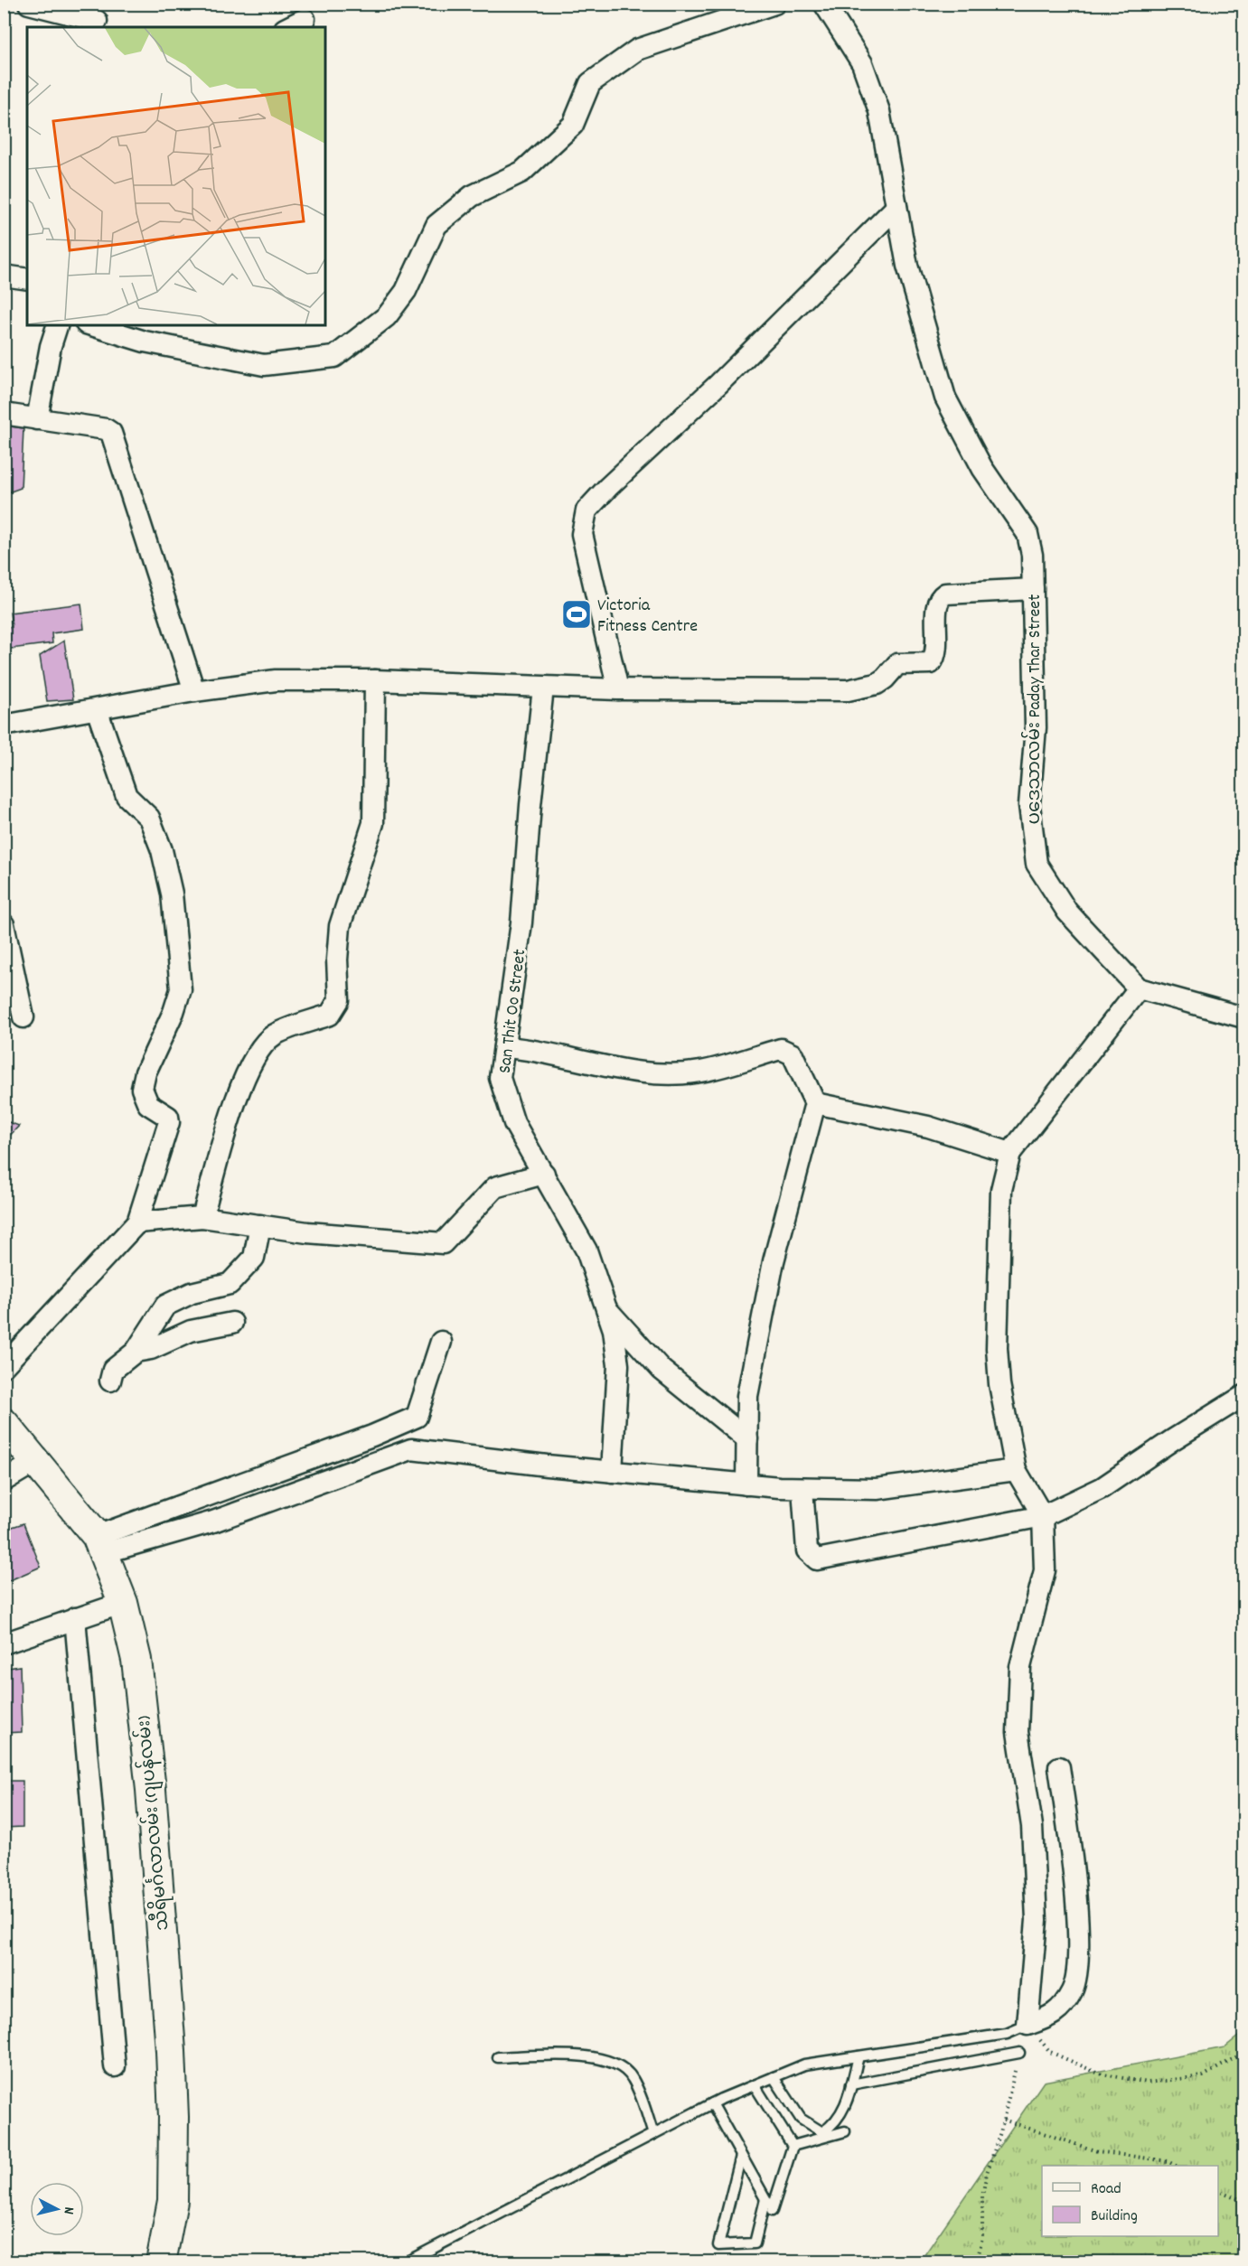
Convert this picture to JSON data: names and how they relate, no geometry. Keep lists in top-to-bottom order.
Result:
{
  "streets": {
    "street": ["ပဒေသာလမ်း Paday Thar Street", "San Thit Oo Street", "သီရိမင်္ဂလာလမ်း (ဂျပန်လမ်း)"]
  },
  "places": {
    "sports": ["Victoria Fitness Centre"]
  },
  "legend": ["Road", "Building"],
  "north": "right"
}
